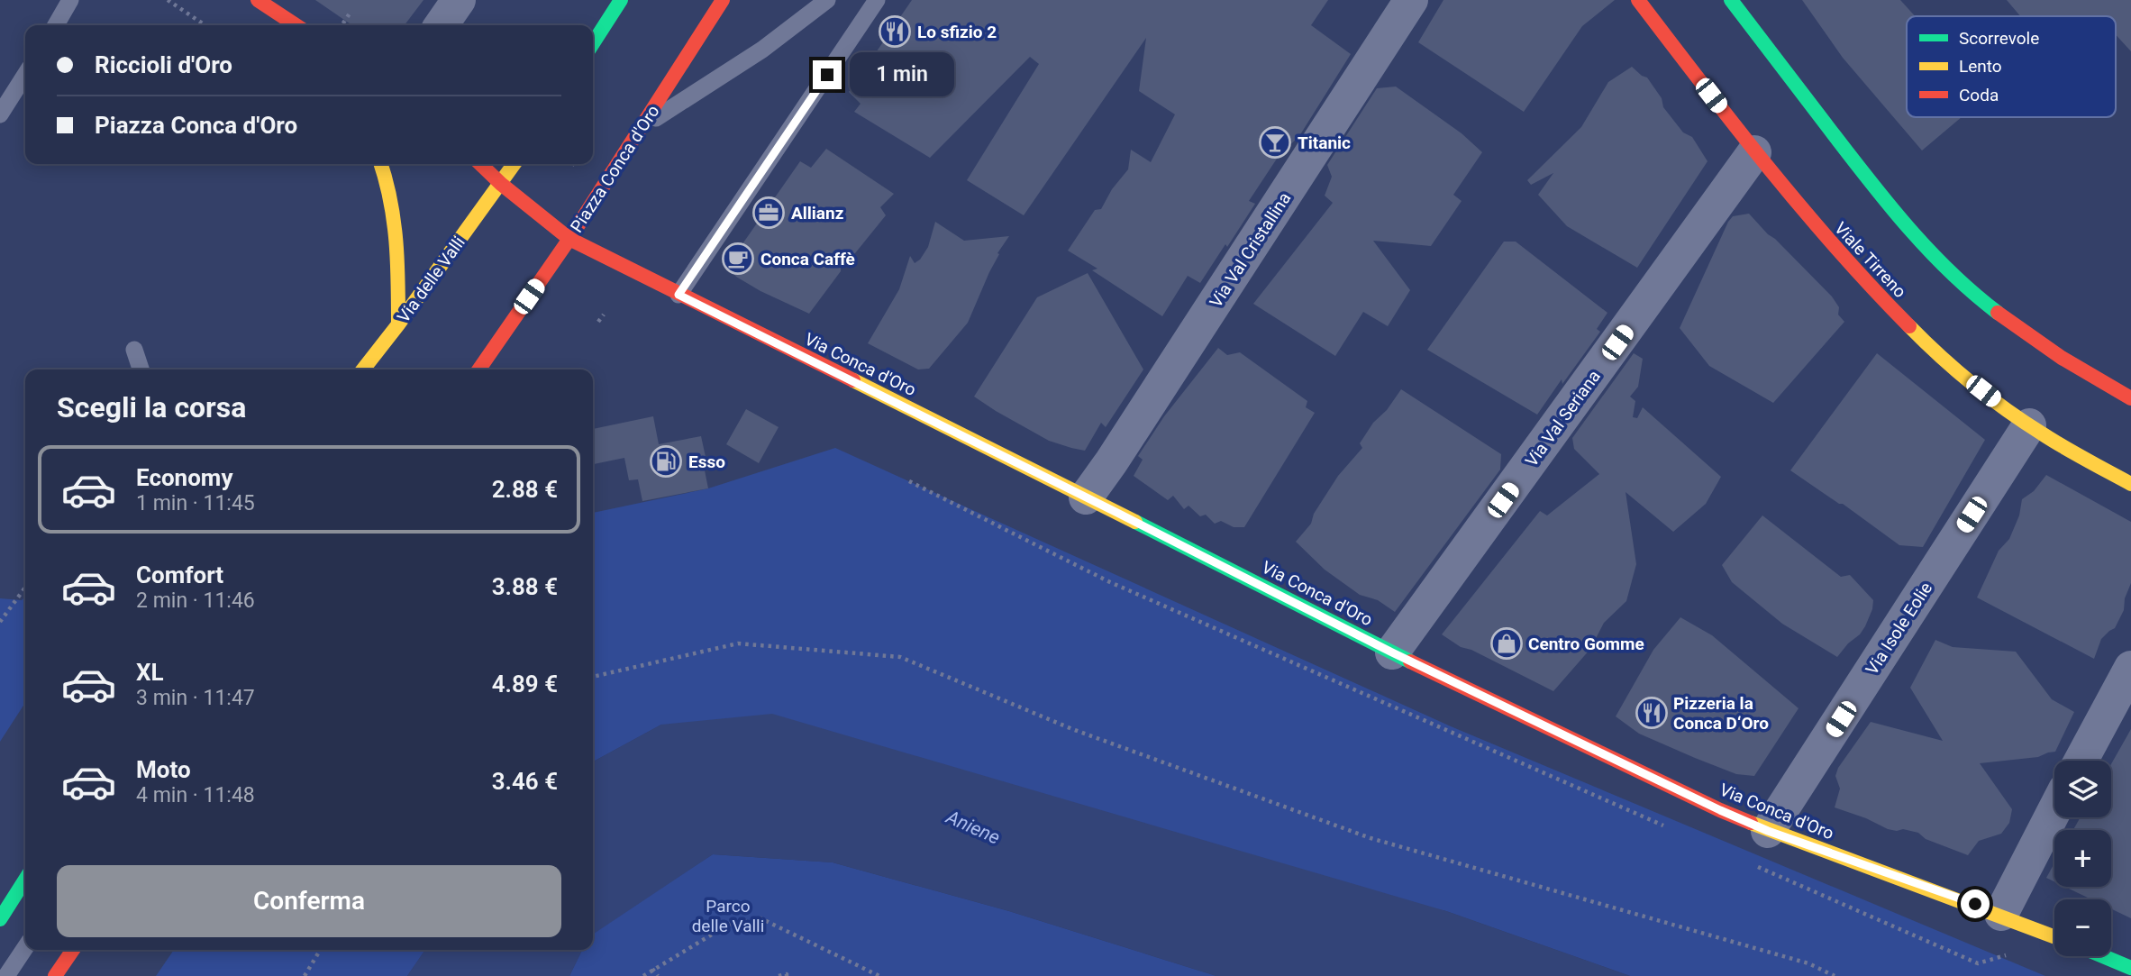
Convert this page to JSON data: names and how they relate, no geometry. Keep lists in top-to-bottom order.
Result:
{
  "streets": {
    "street": [
      "Piazza Conca d'Oro",
      "Via Val Cristallina",
      "Viale Tirreno",
      "Via delle Valli",
      "Via Conca d'Oro",
      "Via Val Seriana",
      "Via Isole Eolie"
    ]
  },
  "crossings": [
    ["Piazza Conca d'Oro", "Via delle Valli"],
    ["Piazza Conca d'Oro", "Via Conca d'Oro"],
    ["Via Val Cristallina", "Via Conca d'Oro"],
    ["Viale Tirreno", "Via Val Seriana"],
    ["Viale Tirreno", "Via Isole Eolie"],
    ["Via Conca d'Oro", "Via Val Seriana"],
    ["Via Conca d'Oro", "Via Isole Eolie"]
  ],
  "water": ["Aniene"],
  "parks": ["Parco delle Valli"],
  "places": {
    "restaurant": ["Lo sfizio 2", "Pizzeria la Conca D‘Oro"],
    "bar": ["Titanic"],
    "office": ["Allianz"],
    "cafe": ["Conca Caffè"],
    "fuel station": ["Esso"],
    "shop": ["Centro Gomme"]
  },
  "legend": ["Scorrevole", "Lento", "Coda"],
  "page": {
    "banner": ["Riccioli d'Oro", "Piazza Conca d'Oro"],
    "bubble": "1 min",
    "heading": "Scegli la corsa",
    "list": [
      {
        "name": "Economy",
        "note": "1 min · 11:45",
        "value": "2.88 €"
      },
      {
        "name": "Comfort",
        "note": "2 min · 11:46",
        "value": "3.88 €"
      },
      {
        "name": "XL",
        "note": "3 min · 11:47",
        "value": "4.89 €"
      },
      {
        "name": "Moto",
        "note": "4 min · 11:48",
        "value": "3.46 €"
      }
    ],
    "map_buttons": ["+", "−"],
    "buttons": "Conferma"
  }
}
